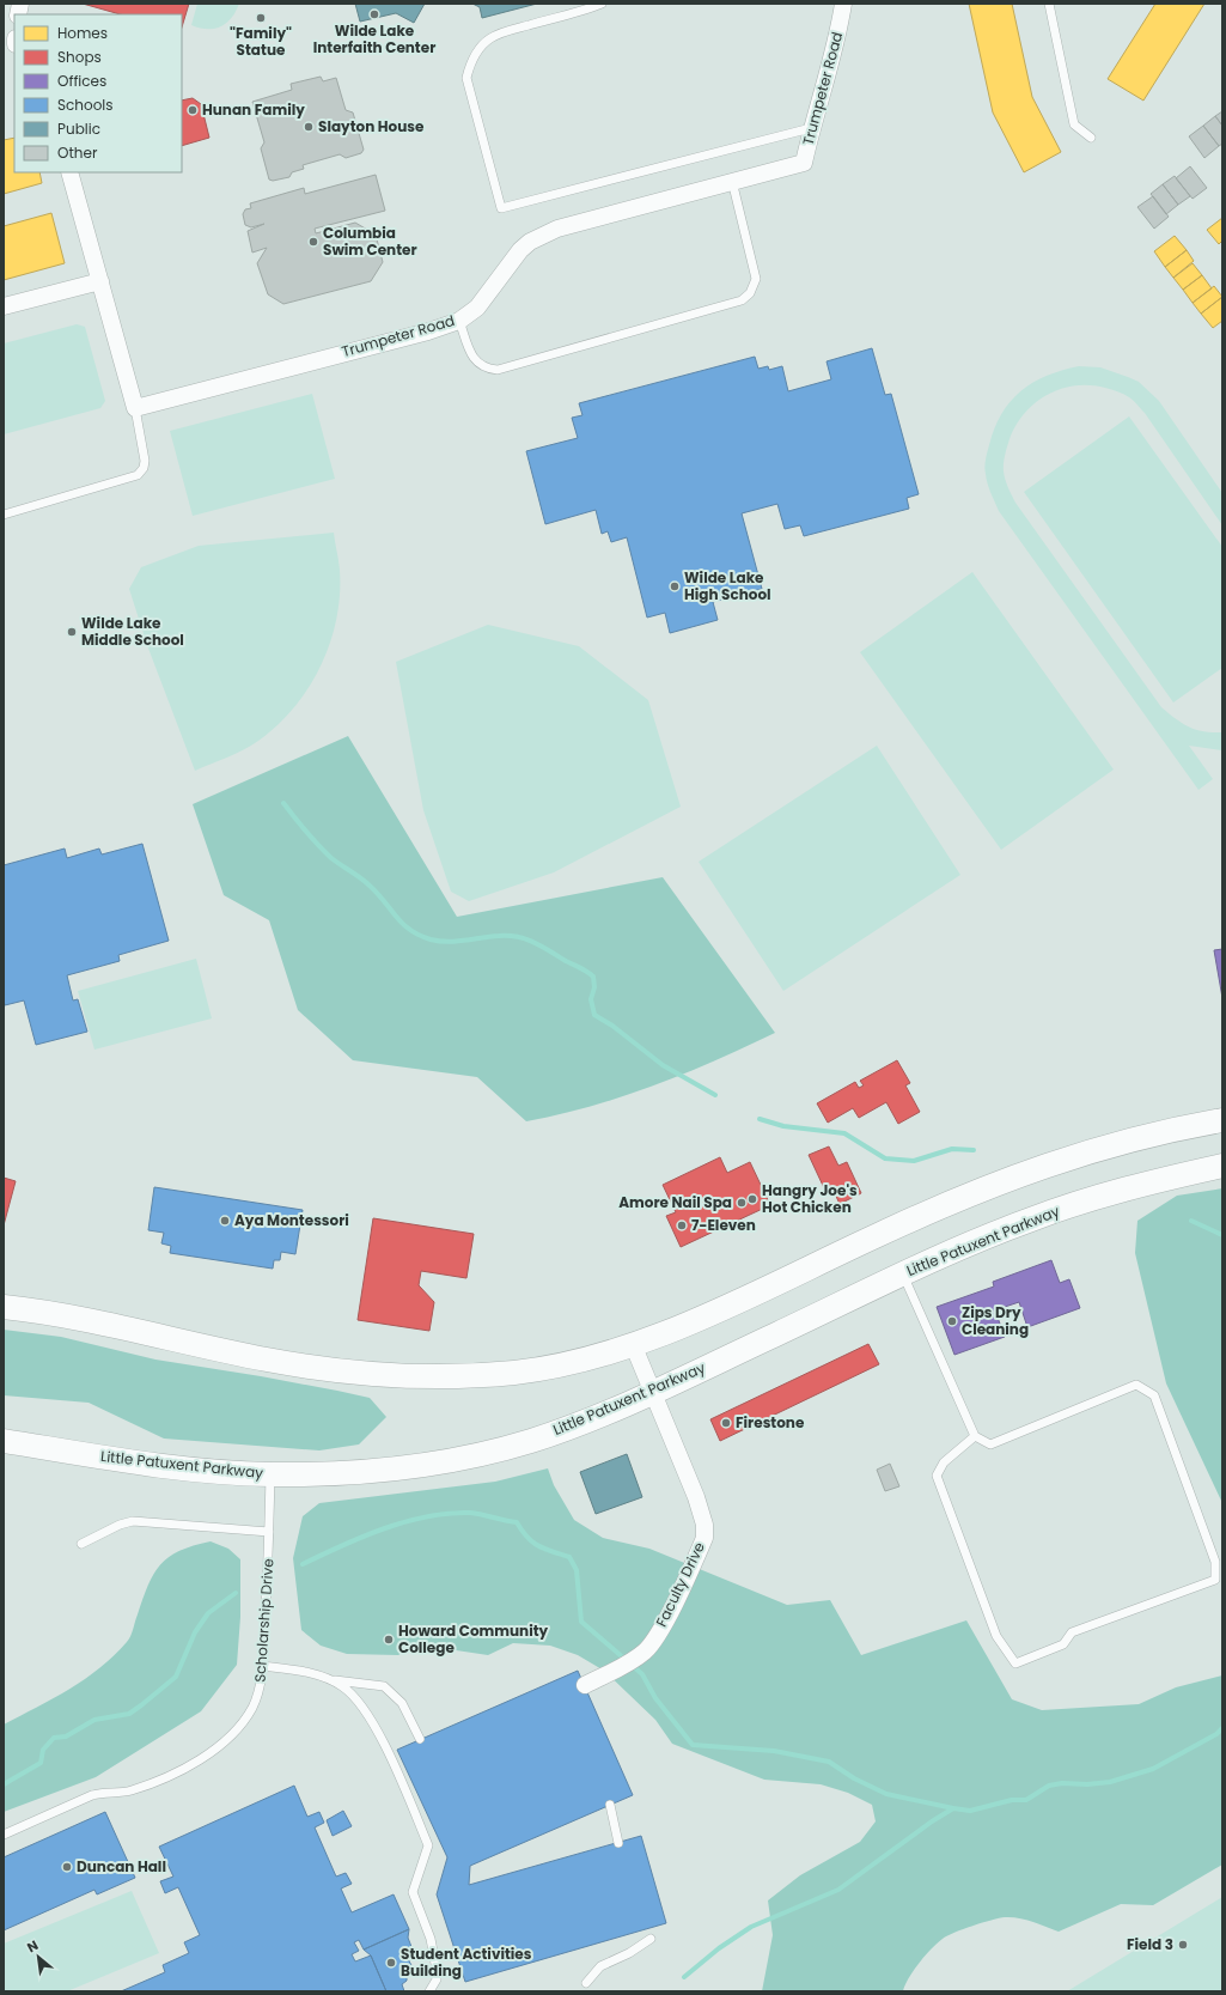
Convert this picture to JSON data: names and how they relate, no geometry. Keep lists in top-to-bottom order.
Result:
{
  "streets": {
    "main road": ["Little Patuxent Parkway"],
    "street": ["Trumpeter Road", "Faculty Drive"],
    "lane": ["Scholarship Drive"]
  },
  "crossings": [
    ["Little Patuxent Parkway", "Faculty Drive"],
    ["Little Patuxent Parkway", "Scholarship Drive"]
  ],
  "places": [
    "Wilde Lake Interfaith Center",
    "\"Family\" Statue",
    "Hunan Family",
    "Slayton House",
    "Columbia Swim Center",
    "Wilde Lake High School",
    "Wilde Lake Middle School",
    "Hangry Joe's Hot Chicken",
    "Amore Nail Spa",
    "Aya Montessori",
    "7-Eleven",
    "Zips Dry Cleaning",
    "Firestone",
    "Howard Community College",
    "Duncan Hall",
    "Field 3",
    "Student Activities Building"
  ],
  "legend": [
    "Homes",
    "Shops",
    "Offices",
    "Schools",
    "Public",
    "Other"
  ],
  "north": "top left"
}
